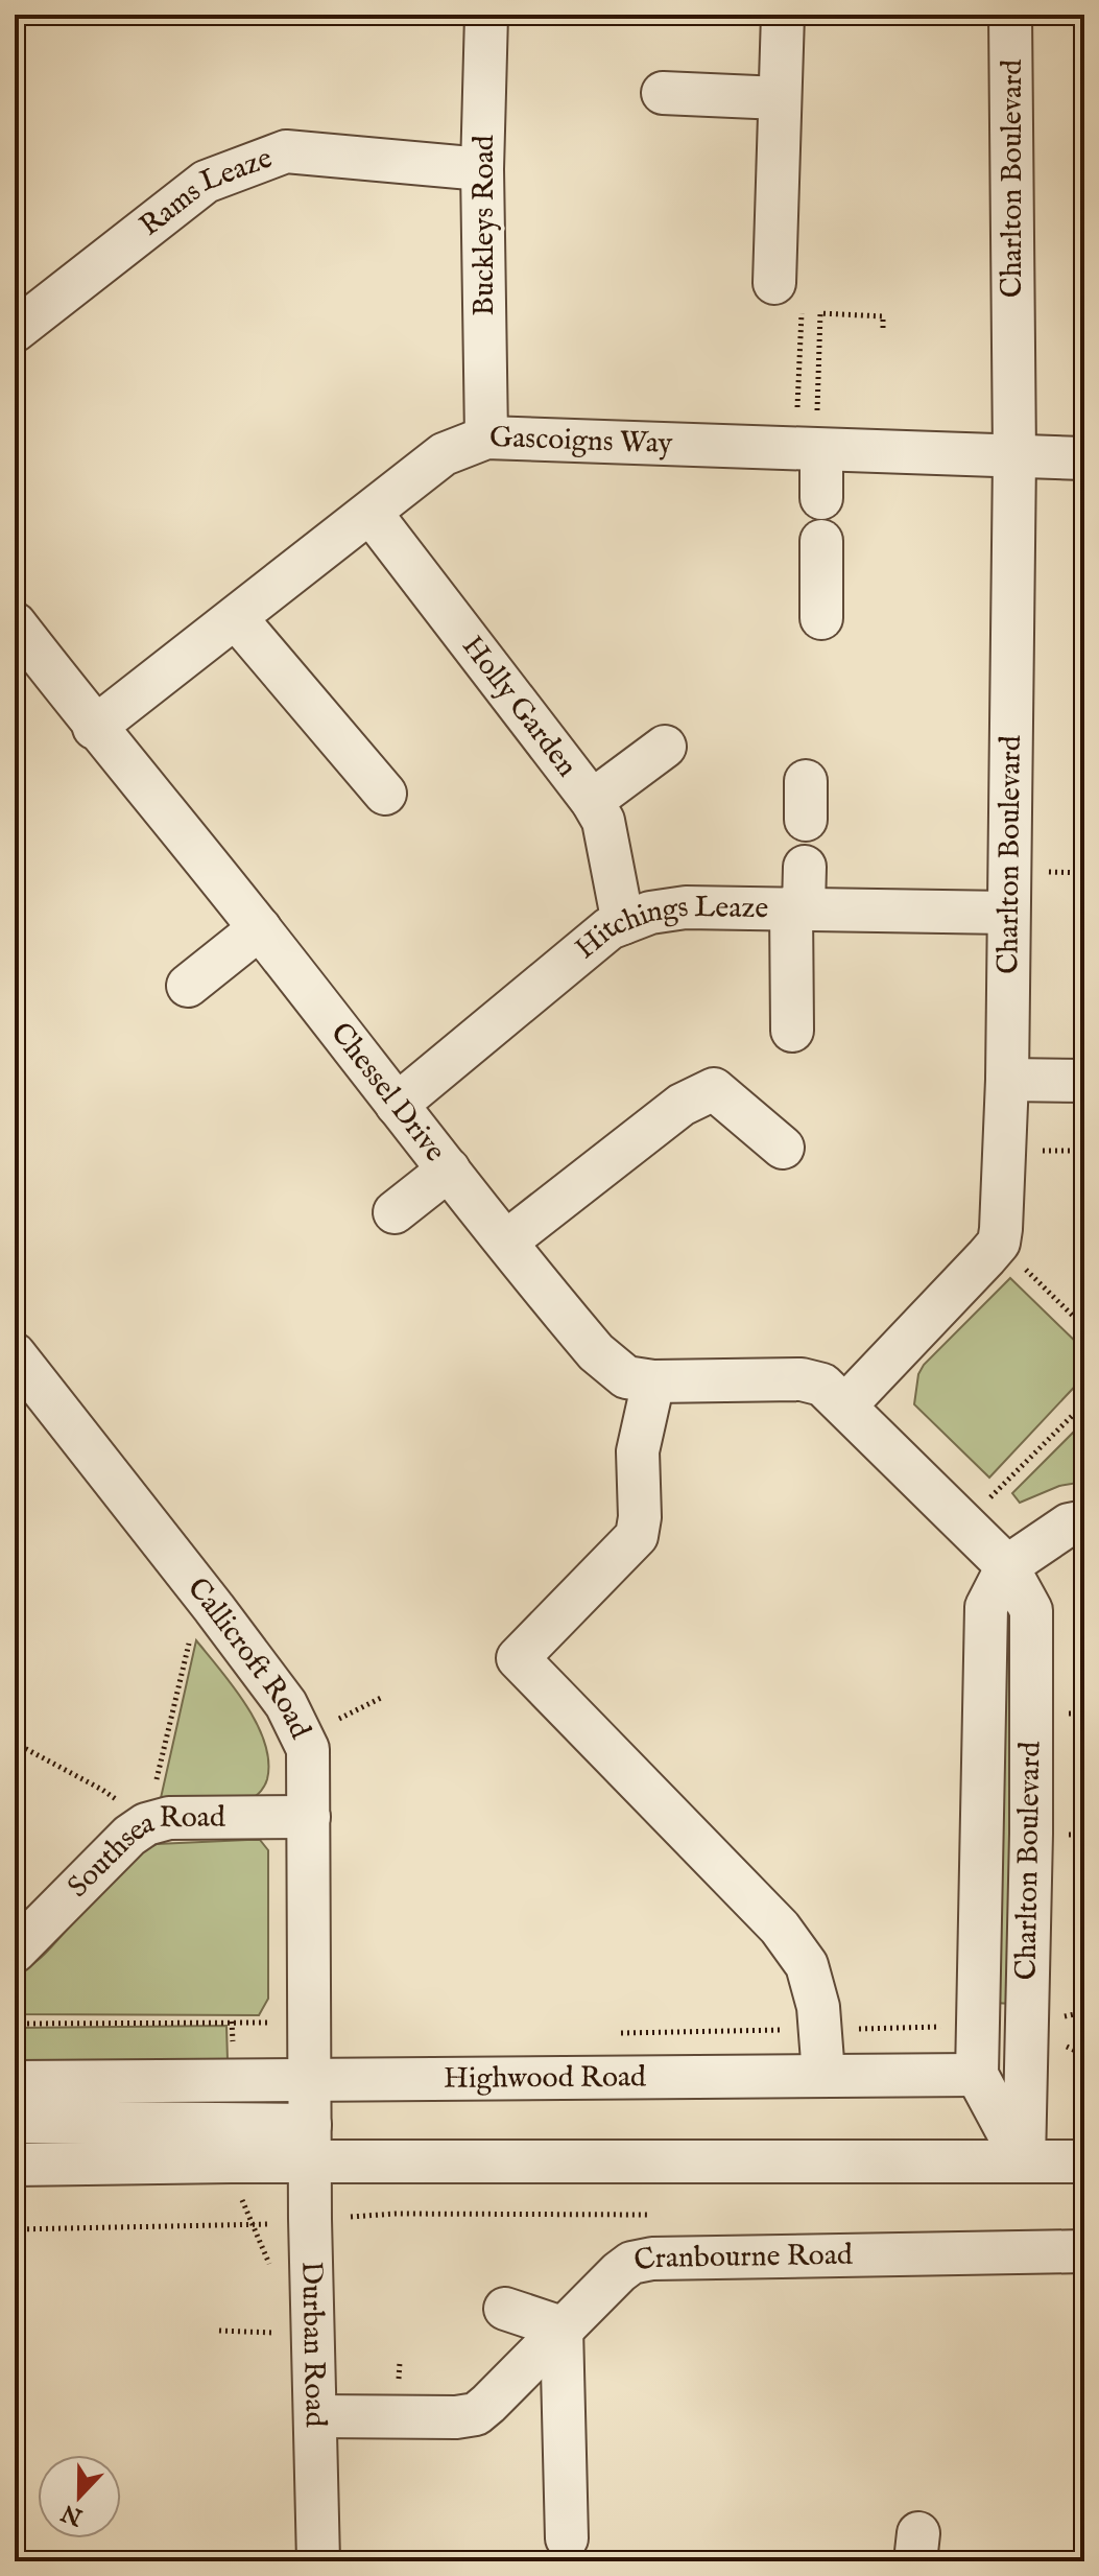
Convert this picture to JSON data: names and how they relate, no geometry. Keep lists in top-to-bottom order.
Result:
{
  "streets": {
    "street": [
      "Charlton Boulevard",
      "Rams Leaze",
      "Buckleys Road",
      "Gascoigns Way",
      "Holly Garden",
      "Hitchings Leaze",
      "Chessel Drive",
      "Callicroft Road",
      "Southsea Road",
      "Highwood Road",
      "Cranbourne Road",
      "Durban Road"
    ]
  },
  "crossings": [
    ["Charlton Boulevard", "Gascoigns Way"],
    ["Charlton Boulevard", "Hitchings Leaze"],
    ["Charlton Boulevard", "Chessel Drive"],
    ["Charlton Boulevard", "Highwood Road"],
    ["Rams Leaze", "Buckleys Road"],
    ["Buckleys Road", "Gascoigns Way"],
    ["Gascoigns Way", "Holly Garden"],
    ["Gascoigns Way", "Chessel Drive"],
    ["Holly Garden", "Hitchings Leaze"],
    ["Hitchings Leaze", "Chessel Drive"],
    ["Callicroft Road", "Southsea Road"],
    ["Callicroft Road", "Highwood Road"],
    ["Callicroft Road", "Durban Road"],
    ["Cranbourne Road", "Durban Road"]
  ],
  "north": "bottom"
}
